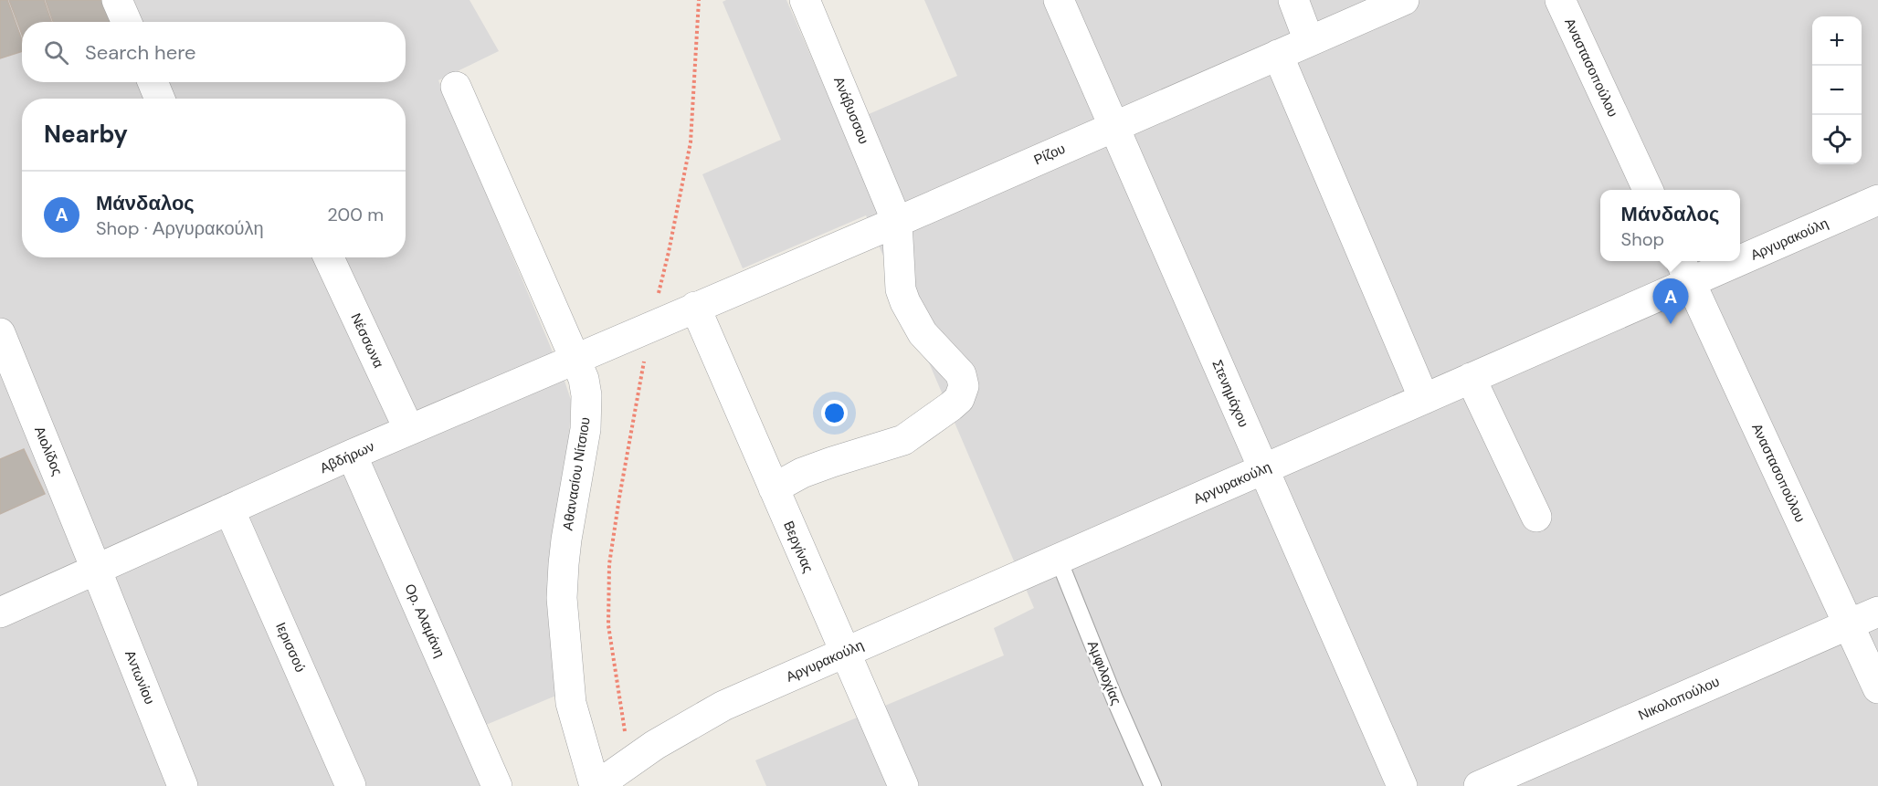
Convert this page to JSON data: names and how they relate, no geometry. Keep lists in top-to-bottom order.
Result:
{
  "streets": {
    "street": [
      "Αναστασοπούλου",
      "Ανάβυσσου",
      "Ρίζου",
      "Αργυρακούλη",
      "Νέσσωνα",
      "Στενημάχου",
      "Αιολίδος",
      "Αβδήρων",
      "Αθανασίου Νίτσιου",
      "Βεργίνας",
      "Ορ. Αλαμάνη",
      "Ιερισσού",
      "Αντωνίου",
      "Νικολοπούλου"
    ],
    "lane": ["Αμφιλοχίας"]
  },
  "crossings": [
    ["Αναστασοπούλου", "Αργυρακούλη"],
    ["Αναστασοπούλου", "Νικολοπούλου"],
    ["Ανάβυσσου", "Ρίζου"],
    ["Ανάβυσσου", "Βεργίνας"],
    ["Ρίζου", "Στενημάχου"],
    ["Ρίζου", "Αβδήρων"],
    ["Ρίζου", "Βεργίνας"],
    ["Αργυρακούλη", "Στενημάχου"],
    ["Αργυρακούλη", "Αθανασίου Νίτσιου"],
    ["Αργυρακούλη", "Βεργίνας"],
    ["Αργυρακούλη", "Αμφιλοχίας"],
    ["Νέσσωνα", "Αβδήρων"],
    ["Αιολίδος", "Αβδήρων"],
    ["Αιολίδος", "Αντωνίου"],
    ["Αβδήρων", "Αθανασίου Νίτσιου"],
    ["Αβδήρων", "Βεργίνας"],
    ["Αβδήρων", "Ορ. Αλαμάνη"],
    ["Αβδήρων", "Ιερισσού"],
    ["Αβδήρων", "Αντωνίου"]
  ],
  "page": {
    "map_buttons": ["+", "−"],
    "search": "Search here",
    "heading": "Nearby",
    "list": [
      {
        "mark": "A",
        "name": "Μάνδαλος",
        "note": "Shop · Αργυρακούλη",
        "value": "200 m"
      }
    ],
    "popup": ["Μάνδαλος", "Shop"],
    "pins": "A"
  }
}
